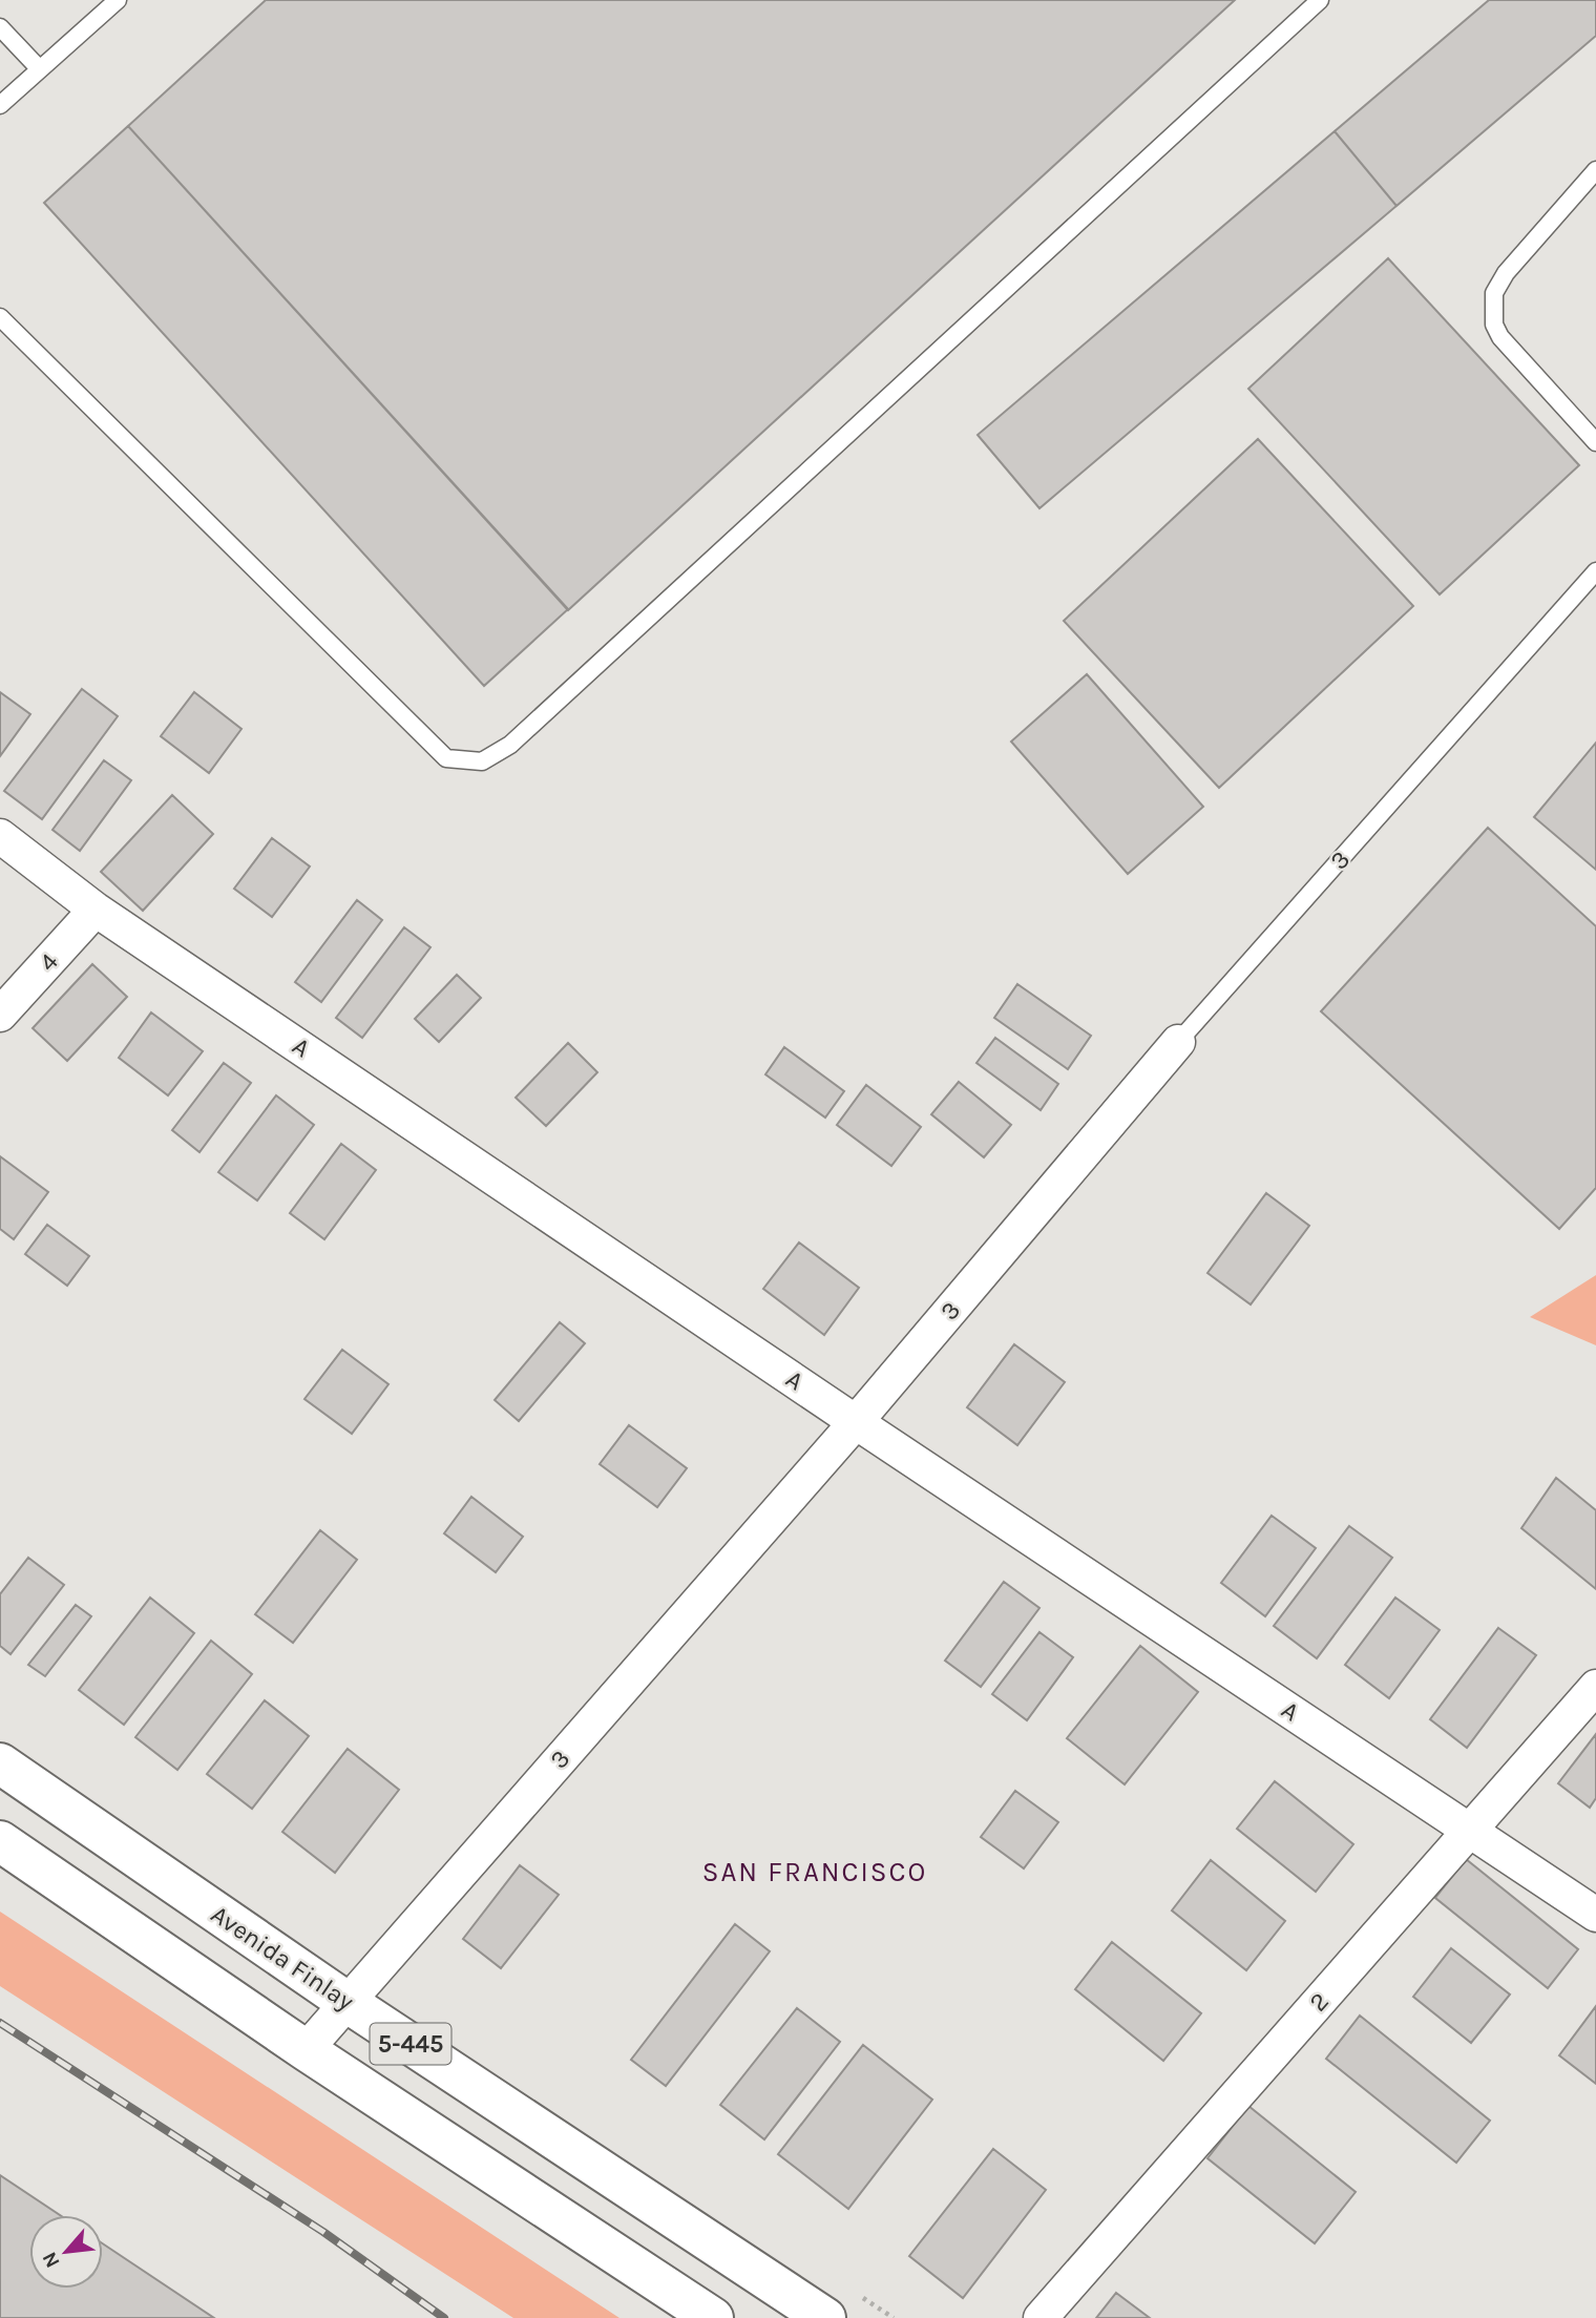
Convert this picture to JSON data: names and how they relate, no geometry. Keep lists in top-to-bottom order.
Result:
{
  "streets": {
    "highway": ["Avenida Finlay", "5-445"],
    "street": [
      "3",
      "4",
      "A",
      "2"
    ]
  },
  "crossings": [
    ["3", "A"],
    ["3", "Avenida Finlay"],
    ["3", "5-445"],
    ["4", "A"],
    ["A", "2"]
  ],
  "districts": ["SAN FRANCISCO"],
  "north": "bottom left"
}
